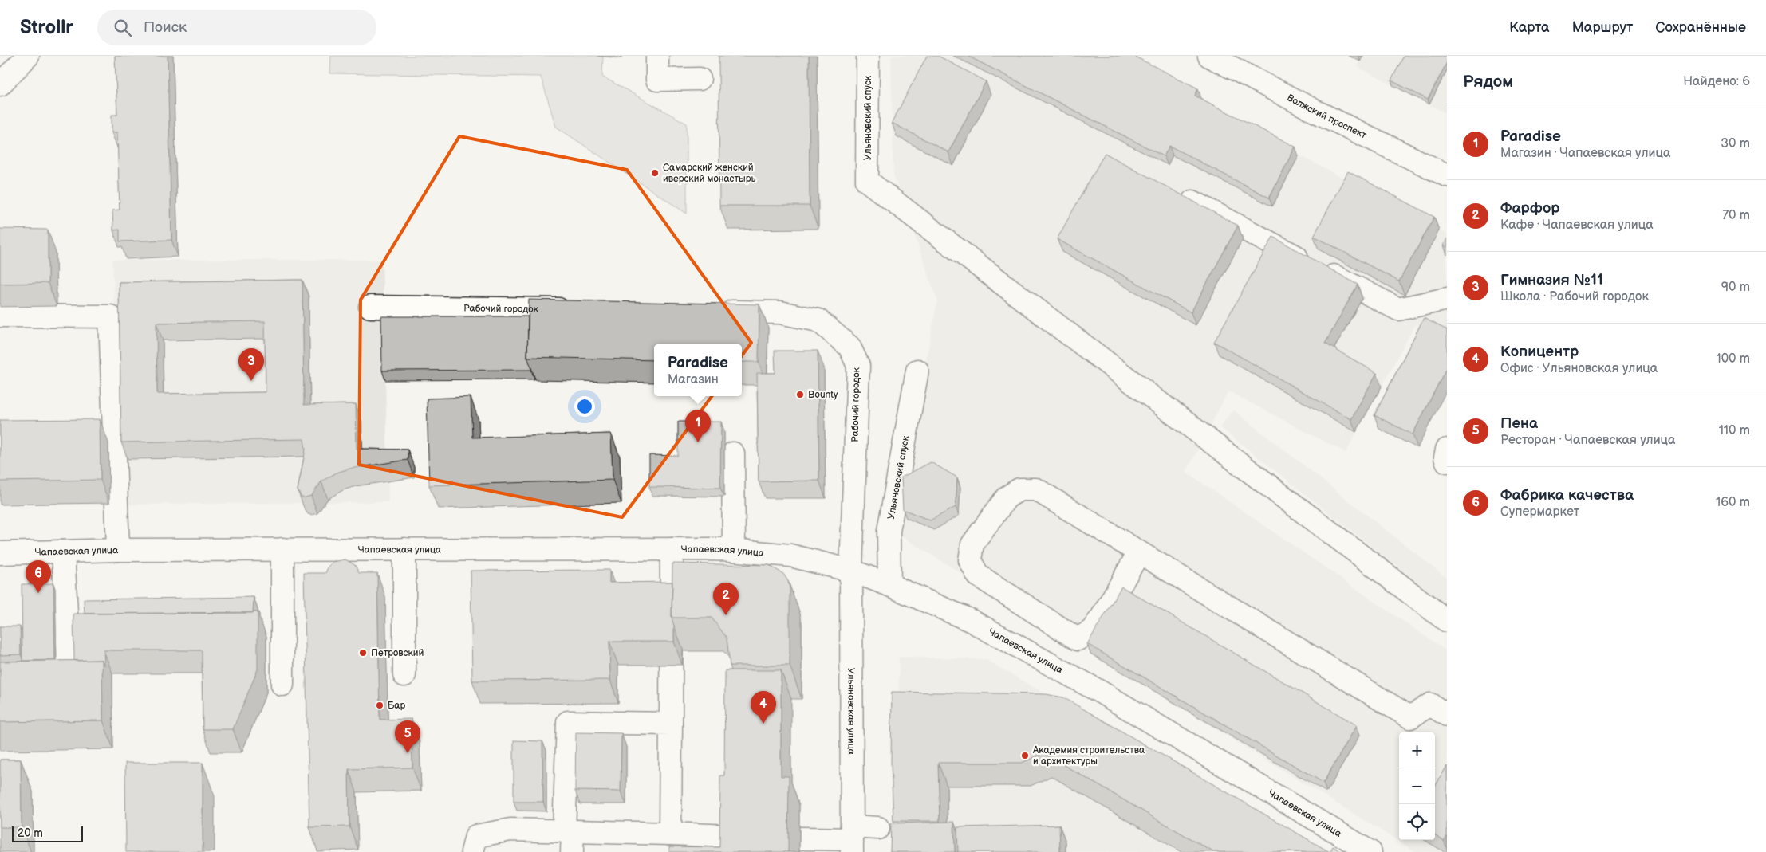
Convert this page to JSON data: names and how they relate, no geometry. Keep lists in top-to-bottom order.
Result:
{
  "streets": {
    "street": [
      "Волжский проспект",
      "Ульяновский спуск",
      "Рабочий городок",
      "Чапаевская улица",
      "Ульяновская улица"
    ]
  },
  "crossings": [
    ["Ульяновский спуск", "Чапаевская улица"],
    ["Рабочий городок", "Чапаевская улица"],
    ["Рабочий городок", "Ульяновская улица"],
    ["Чапаевская улица", "Ульяновская улица"]
  ],
  "places": [
    "Самарский женский иверский монастырь",
    "Bounty",
    "Петровский",
    "Бар",
    "Академия строительства и архитектуры"
  ],
  "scale_bar": "20 m",
  "page": {
    "header": "Strollr",
    "search": "Поиск",
    "nav": ["Карта", "Маршрут", "Сохранённые"],
    "heading": ["Рядом", "Найдено: 6"],
    "list": [
      {
        "mark": "1",
        "name": "Paradise",
        "note": "Магазин · Чапаевская улица",
        "value": "30 m"
      },
      {
        "mark": "2",
        "name": "Фарфор",
        "note": "Кафе · Чапаевская улица",
        "value": "70 m"
      },
      {
        "mark": "3",
        "name": "Гимназия №11",
        "note": "Школа · Рабочий городок",
        "value": "90 m"
      },
      {
        "mark": "4",
        "name": "Копицентр",
        "note": "Офис · Ульяновская улица",
        "value": "100 m"
      },
      {
        "mark": "5",
        "name": "Пена",
        "note": "Ресторан · Чапаевская улица",
        "value": "110 m"
      },
      {
        "mark": "6",
        "name": "Фабрика качества",
        "note": "Супермаркет",
        "value": "160 m"
      }
    ],
    "popup": ["Paradise", "Магазин"],
    "pins": [
      "3",
      "1",
      "6",
      "2",
      "4",
      "5"
    ],
    "map_buttons": ["+", "−"],
    "scale": "20 m"
  }
}
